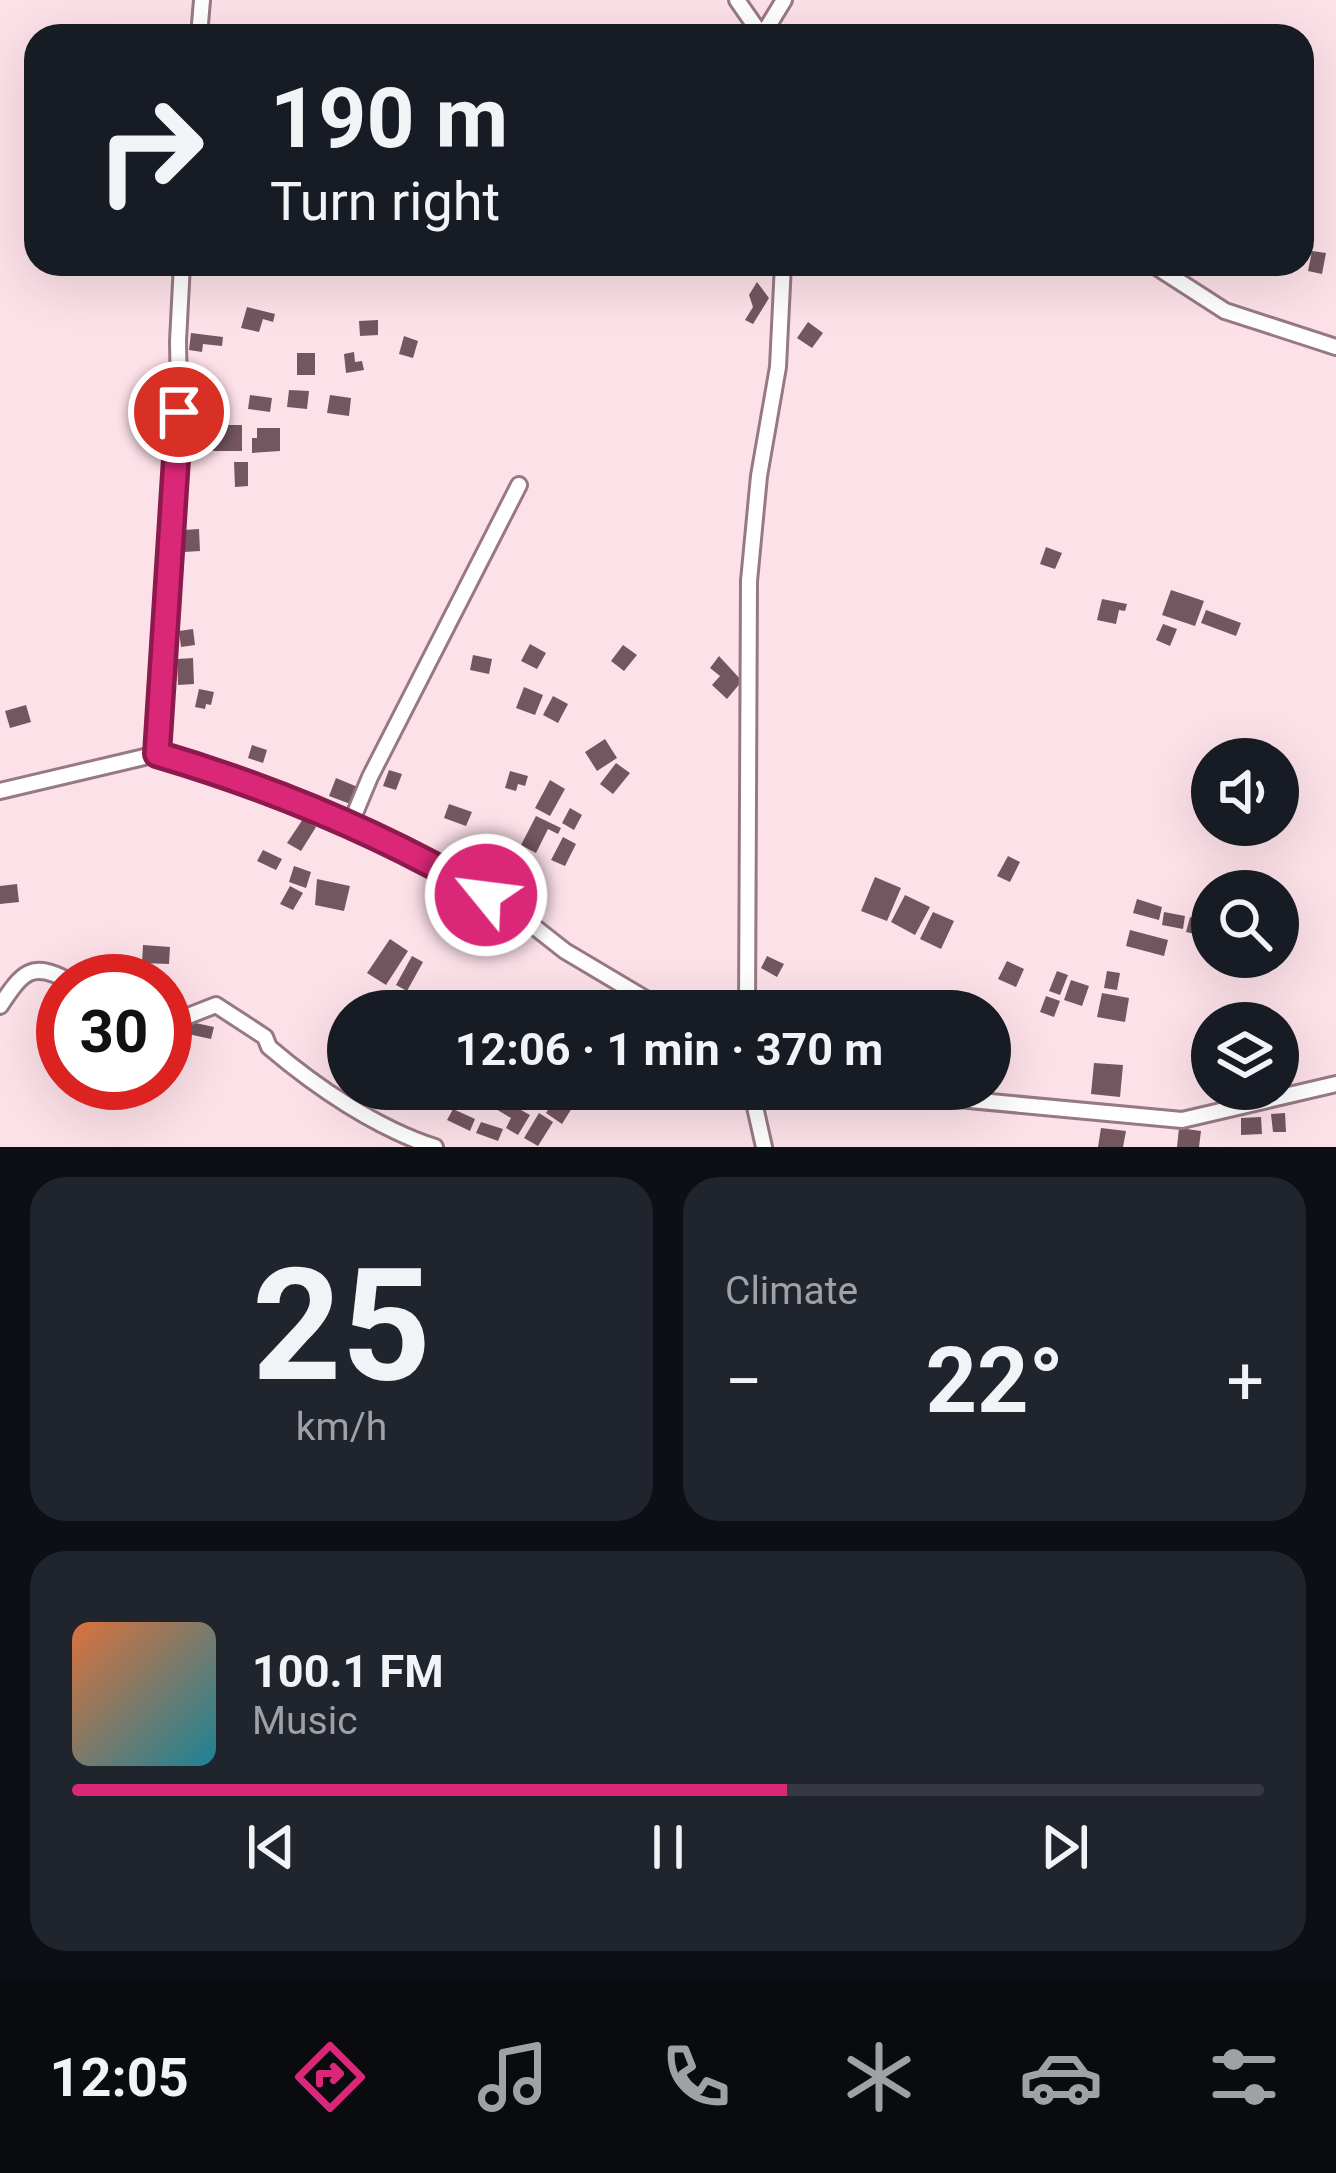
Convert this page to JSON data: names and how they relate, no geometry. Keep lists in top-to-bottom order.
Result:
{
  "page": {
    "turn": ["190 m", "Turn right"],
    "limit": "30",
    "trip": "12:06 · 1 min · 370 m",
    "tile": [
      ["25", "km/h"],
      "Climate"
    ],
    "heat": ["−", "22°", "+"],
    "song": ["100.1 FM", "Music"],
    "tabs": "12:05"
  }
}
